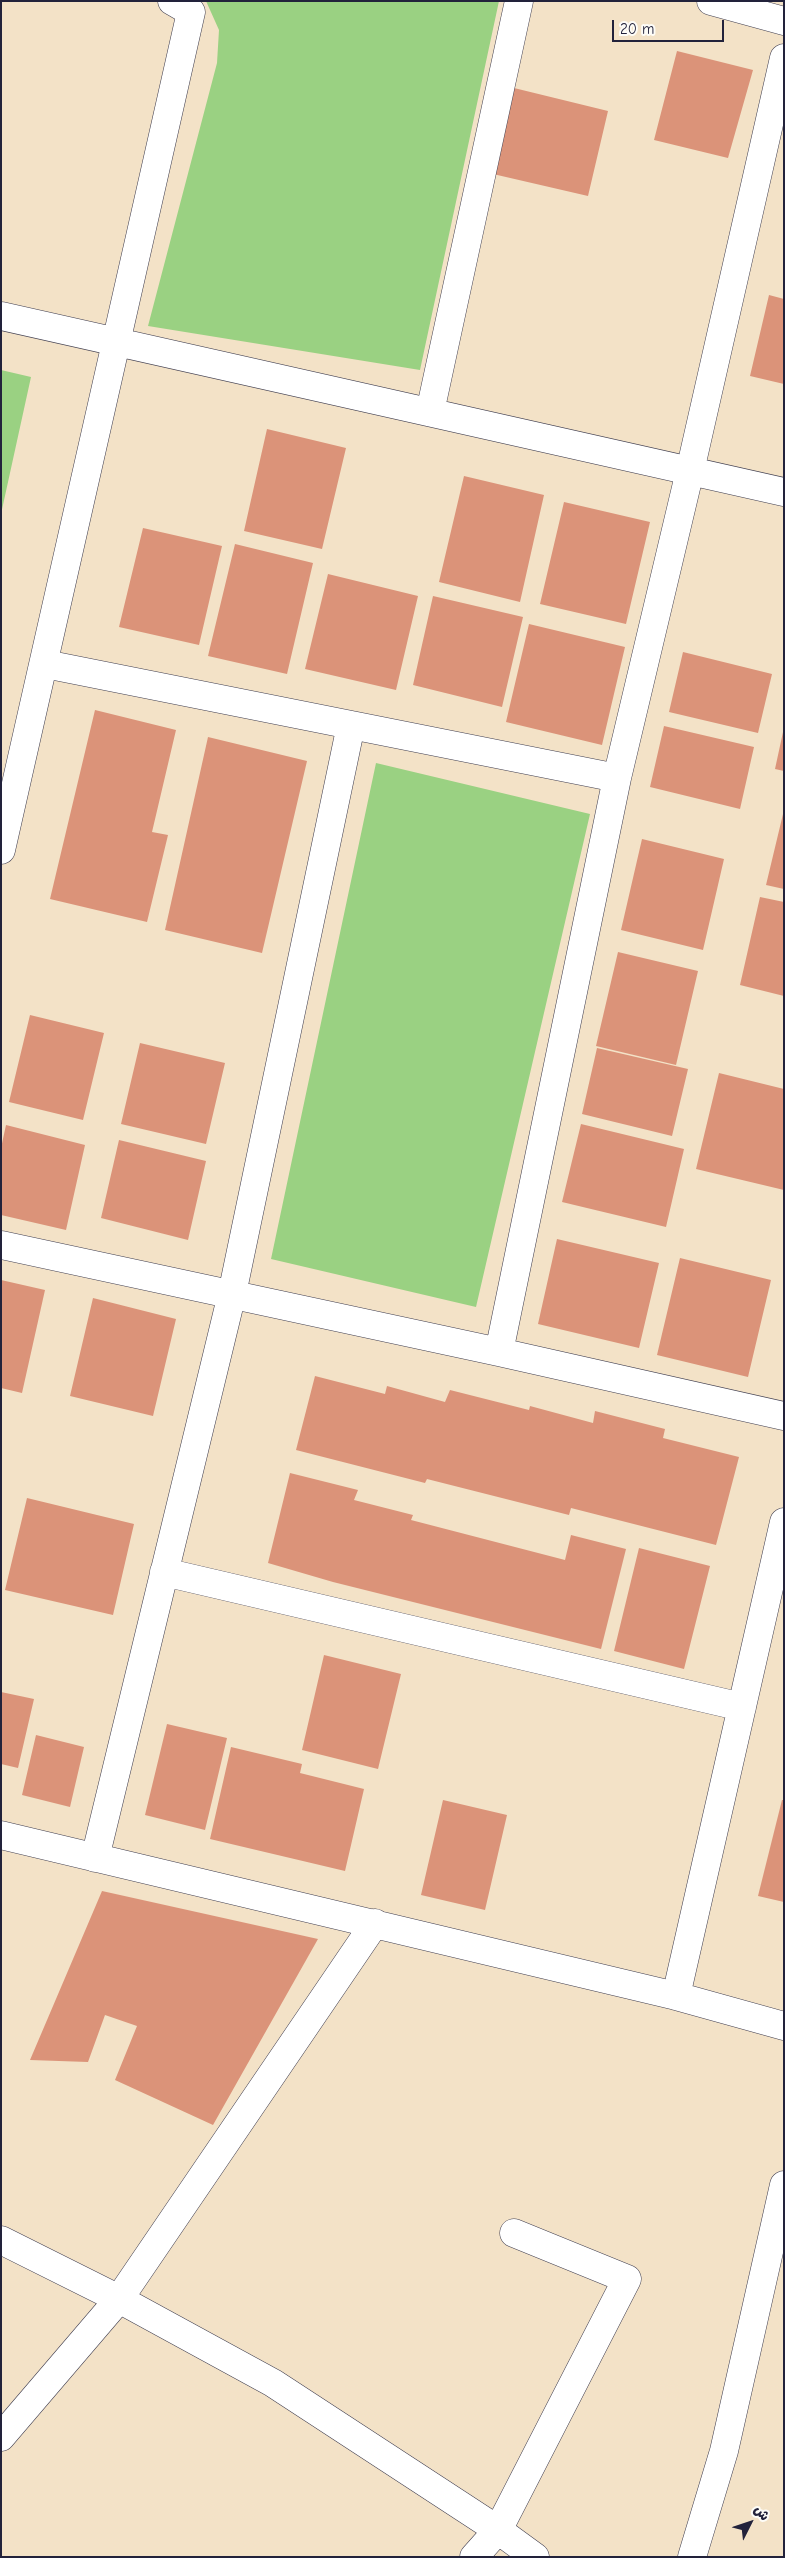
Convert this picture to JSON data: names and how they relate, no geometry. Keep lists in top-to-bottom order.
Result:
{
  "scale_bar": "20 m",
  "north": "top right"
}
